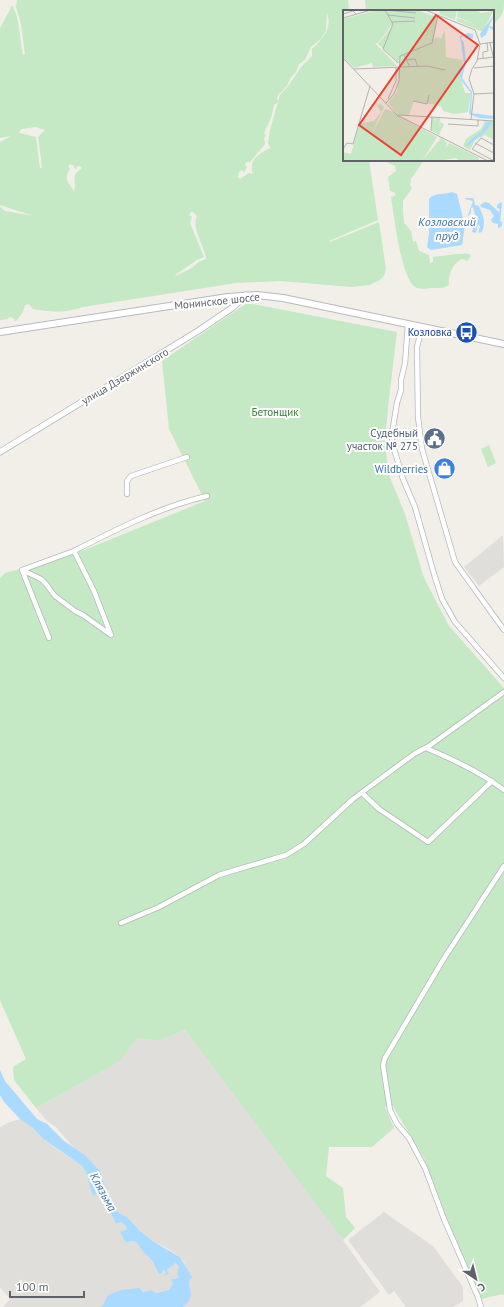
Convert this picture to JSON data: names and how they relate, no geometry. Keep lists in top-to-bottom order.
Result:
{
  "streets": {
    "main road": ["Монинское шоссе"],
    "street": ["улица Дзержинского"]
  },
  "crossings": [
    ["Монинское шоссе", "улица Дзержинского"]
  ],
  "water": ["Козловский пруд", "Клязьма"],
  "parks": ["Бетонщик"],
  "places": {
    "bus stop": ["Козловка"],
    "public building": ["Судебный участок № 275"],
    "shop": ["Wildberries"]
  },
  "scale_bar": "100 m",
  "north": "bottom right"
}
